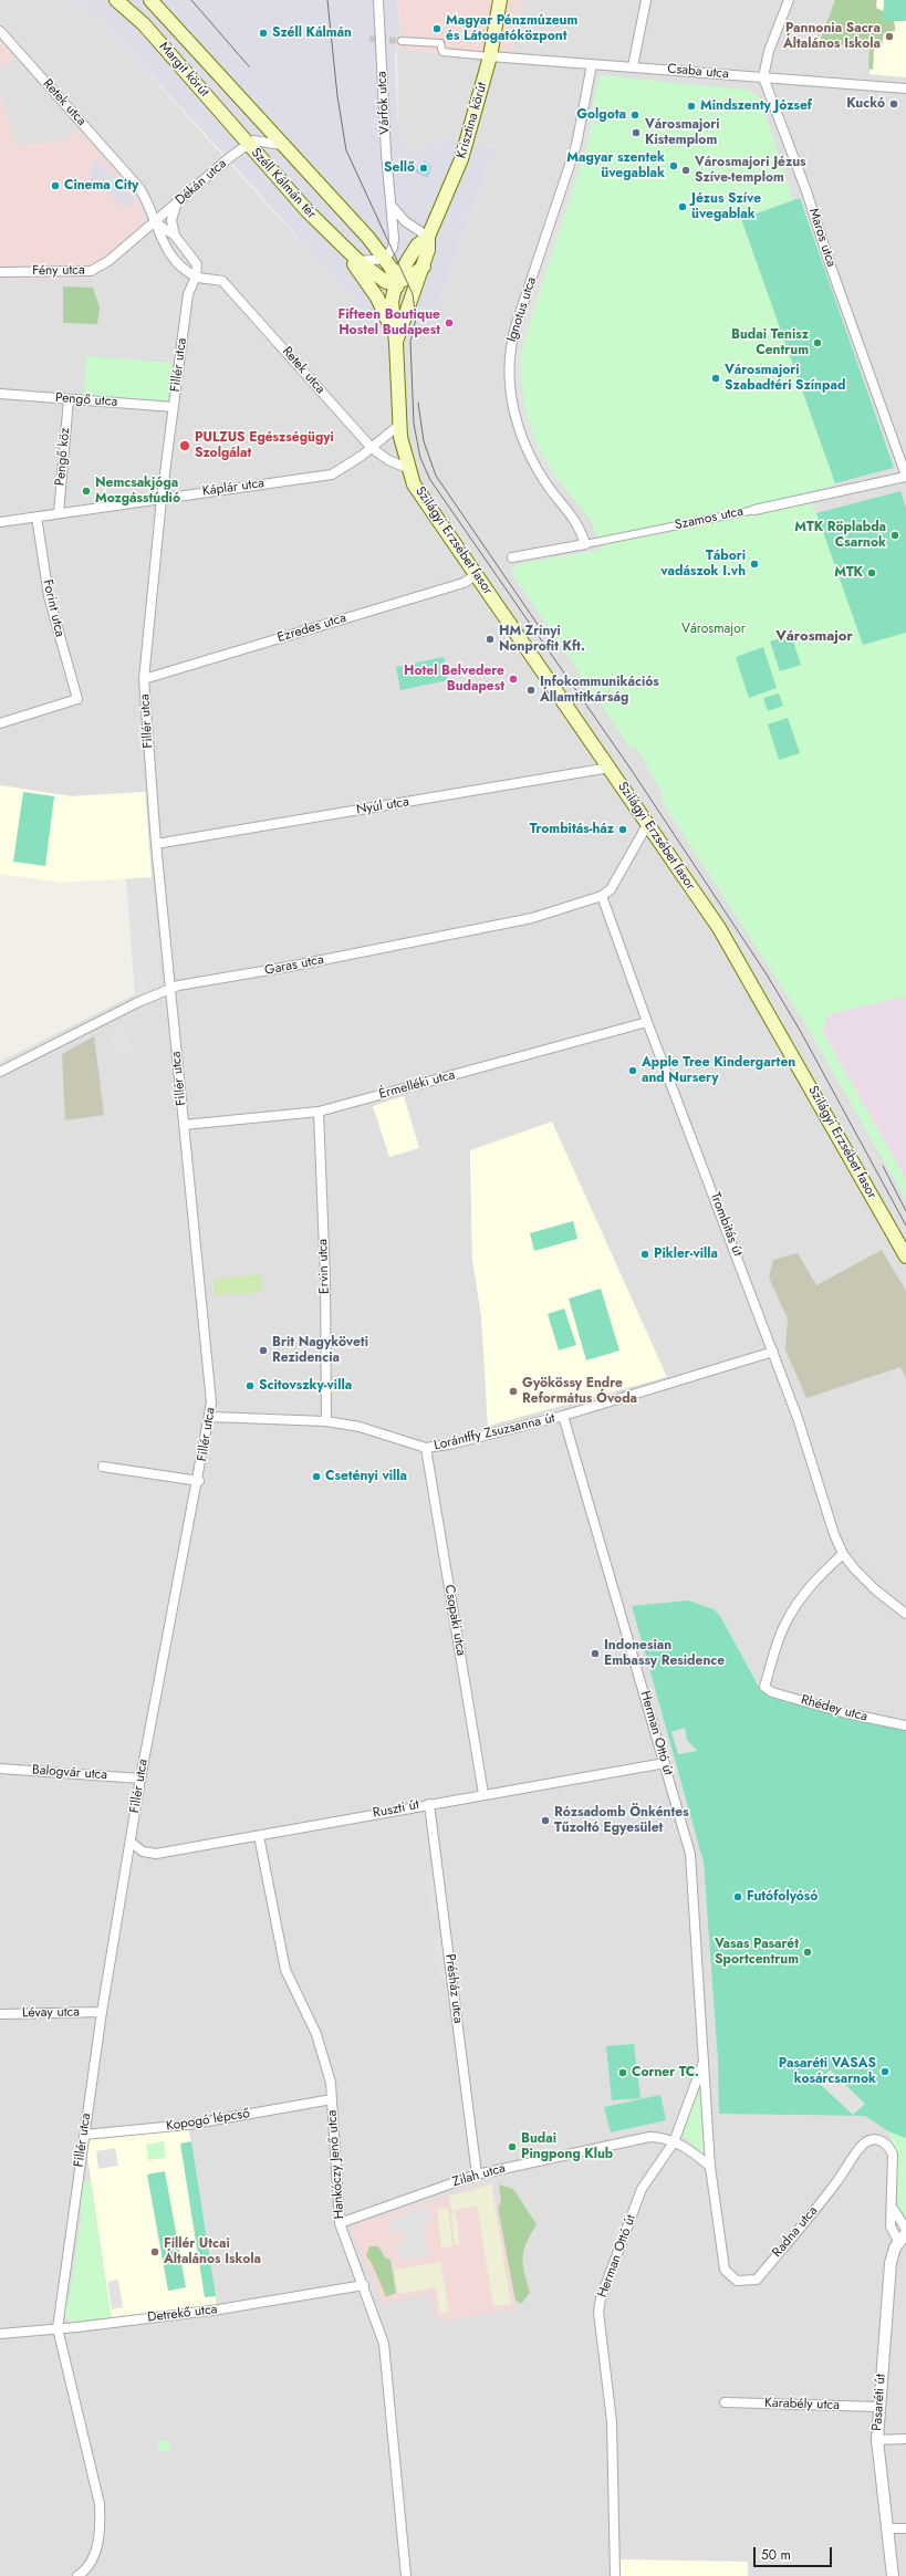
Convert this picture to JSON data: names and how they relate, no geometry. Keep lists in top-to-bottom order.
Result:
{
  "streets": {
    "main road": [
      "Margit körút",
      "Krisztina körút",
      "Széll Kálmán tér",
      "Szilágyi Erzsébet fasor"
    ],
    "street": [
      "Csaba utca",
      "Retek utca",
      "Várfok utca",
      "Dékán utca",
      "Maros utca",
      "Fény utca",
      "Ignotus utca",
      "Fillér utca",
      "Pengő utca",
      "Pengő köz",
      "Káplár utca",
      "Szamos utca",
      "Forint utca",
      "Ezredes utca",
      "Nyúl utca",
      "Garas utca",
      "Érmelléki utca",
      "Trombitás út",
      "Ervin utca",
      "Lorántffy Zsuzsanna út",
      "Csopaki utca",
      "Rhédey utca",
      "Herman Ottó út",
      "Balogvár utca",
      "Ruszti út",
      "Présház utca",
      "Lévay utca",
      "Kopogó lépcső",
      "Hankóczy Jenő utca",
      "Zilah utca",
      "Radna utca",
      "Detrekő utca",
      "Pasaréti út",
      "Karabély utca"
    ]
  },
  "crossings": [
    ["Margit körút", "Dékán utca"],
    ["Margit körút", "Széll Kálmán tér"],
    ["Csaba utca", "Krisztina körút"],
    ["Csaba utca", "Maros utca"],
    ["Csaba utca", "Ignotus utca"],
    ["Retek utca", "Dékán utca"],
    ["Retek utca", "Fény utca"],
    ["Retek utca", "Fillér utca"],
    ["Retek utca", "Káplár utca"],
    ["Retek utca", "Szilágyi Erzsébet fasor"],
    ["Várfok utca", "Széll Kálmán tér"],
    ["Dékán utca", "Széll Kálmán tér"],
    ["Dékán utca", "Fény utca"],
    ["Maros utca", "Szamos utca"],
    ["Ignotus utca", "Szamos utca"],
    ["Fillér utca", "Pengő utca"],
    ["Fillér utca", "Káplár utca"],
    ["Fillér utca", "Ezredes utca"],
    ["Fillér utca", "Nyúl utca"],
    ["Fillér utca", "Garas utca"],
    ["Fillér utca", "Érmelléki utca"],
    ["Fillér utca", "Lorántffy Zsuzsanna út"],
    ["Fillér utca", "Balogvár utca"],
    ["Fillér utca", "Ruszti út"],
    ["Fillér utca", "Lévay utca"],
    ["Fillér utca", "Kopogó lépcső"],
    ["Fillér utca", "Detrekő utca"],
    ["Pengő utca", "Pengő köz"],
    ["Pengő köz", "Káplár utca"],
    ["Káplár utca", "Szilágyi Erzsébet fasor"],
    ["Káplár utca", "Forint utca"],
    ["Szilágyi Erzsébet fasor", "Ezredes utca"],
    ["Szilágyi Erzsébet fasor", "Nyúl utca"],
    ["Garas utca", "Trombitás út"],
    ["Érmelléki utca", "Trombitás út"],
    ["Érmelléki utca", "Ervin utca"],
    ["Trombitás út", "Lorántffy Zsuzsanna út"],
    ["Trombitás út", "Rhédey utca"],
    ["Ervin utca", "Lorántffy Zsuzsanna út"],
    ["Lorántffy Zsuzsanna út", "Csopaki utca"],
    ["Lorántffy Zsuzsanna út", "Herman Ottó út"],
    ["Csopaki utca", "Ruszti út"],
    ["Herman Ottó út", "Ruszti út"],
    ["Herman Ottó út", "Zilah utca"],
    ["Herman Ottó út", "Radna utca"],
    ["Ruszti út", "Présház utca"],
    ["Ruszti út", "Hankóczy Jenő utca"],
    ["Présház utca", "Zilah utca"],
    ["Kopogó lépcső", "Hankóczy Jenő utca"],
    ["Hankóczy Jenő utca", "Zilah utca"],
    ["Hankóczy Jenő utca", "Detrekő utca"],
    ["Radna utca", "Pasaréti út"],
    ["Pasaréti út", "Karabély utca"]
  ],
  "districts": ["Városmajor"],
  "parks": ["Városmajor"],
  "places": [
    "Magyar Pénzmúzeum és Látogatóközpont",
    "Széll Kálmán",
    "Pannonia Sacra Általános Iskola",
    "Kuckó",
    "Mindszenty József",
    "Golgota",
    "Városmajori Kistemplom",
    "Magyar szentek üvegablak",
    "Sellő",
    "Városmajori Jézus Szíve-templom",
    "Cinema City",
    "Jézus Szíve üvegablak",
    "Fifteen Boutique Hostel Budapest",
    "Budai Tenisz Centrum",
    "Városmajori Szabadtéri Színpad",
    "PULZUS Egészségügyi Szolgálat",
    "Nemcsakjóga Mozgásstúdió",
    "MTK Röplabda Csarnok",
    "Tábori vadászok I.vh",
    "MTK",
    "HM Zrínyi Nonprofit Kft.",
    "Hotel Belvedere Budapest",
    "Infokommunikációs Államtitkárság",
    "Trombitás-ház",
    "Apple Tree Kindergarten and Nursery",
    "Pikler-villa",
    "Brit Nagyköveti Rezidencia",
    "Scitovszky-villa",
    "Gyökössy Endre Református Óvoda",
    "Csetényi villa",
    "Indonesian Embassy Residence",
    "Rózsadomb Önkéntes Tűzoltó Egyesület",
    "Futófolyósó",
    "Vasas Pasarét Sportcentrum",
    "Pasaréti VASAS kosárcsarnok",
    "Corner TC.",
    "Budai Pingpong Klub",
    "Fillér Utcai Általános Iskola"
  ],
  "scale_bar": "50 m"
}
